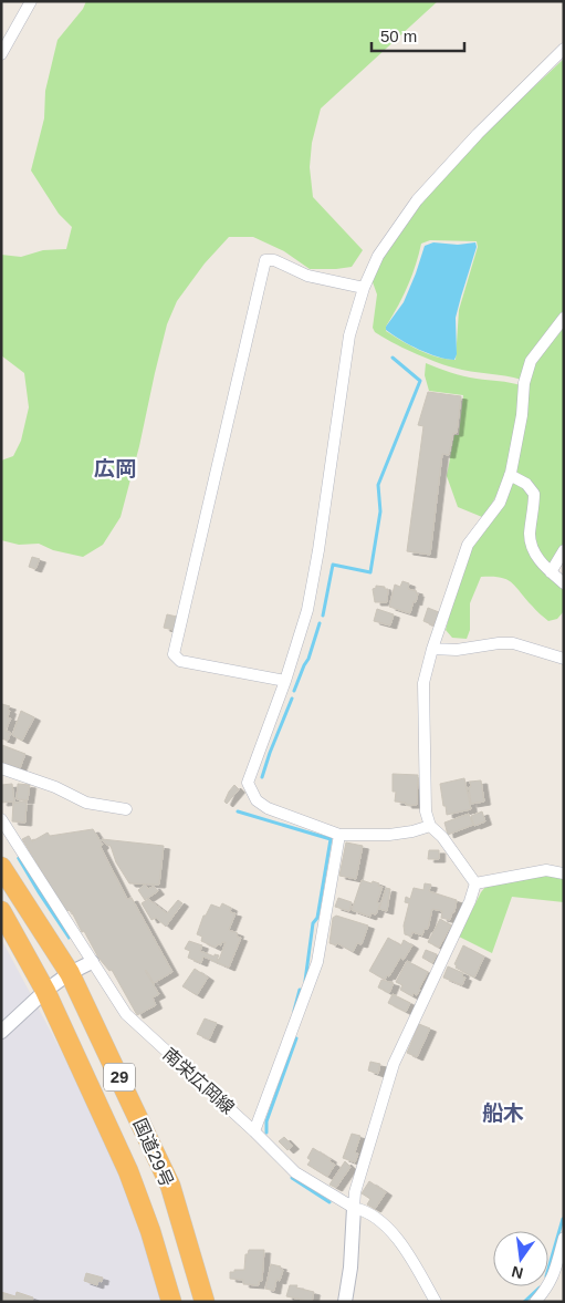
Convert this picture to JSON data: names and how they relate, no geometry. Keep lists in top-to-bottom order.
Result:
{
  "streets": {
    "highway": ["29", "国道29号"],
    "street": ["南栄広岡線"]
  },
  "districts": ["広岡", "船木"],
  "scale_bar": "50 m",
  "north": "bottom"
}
